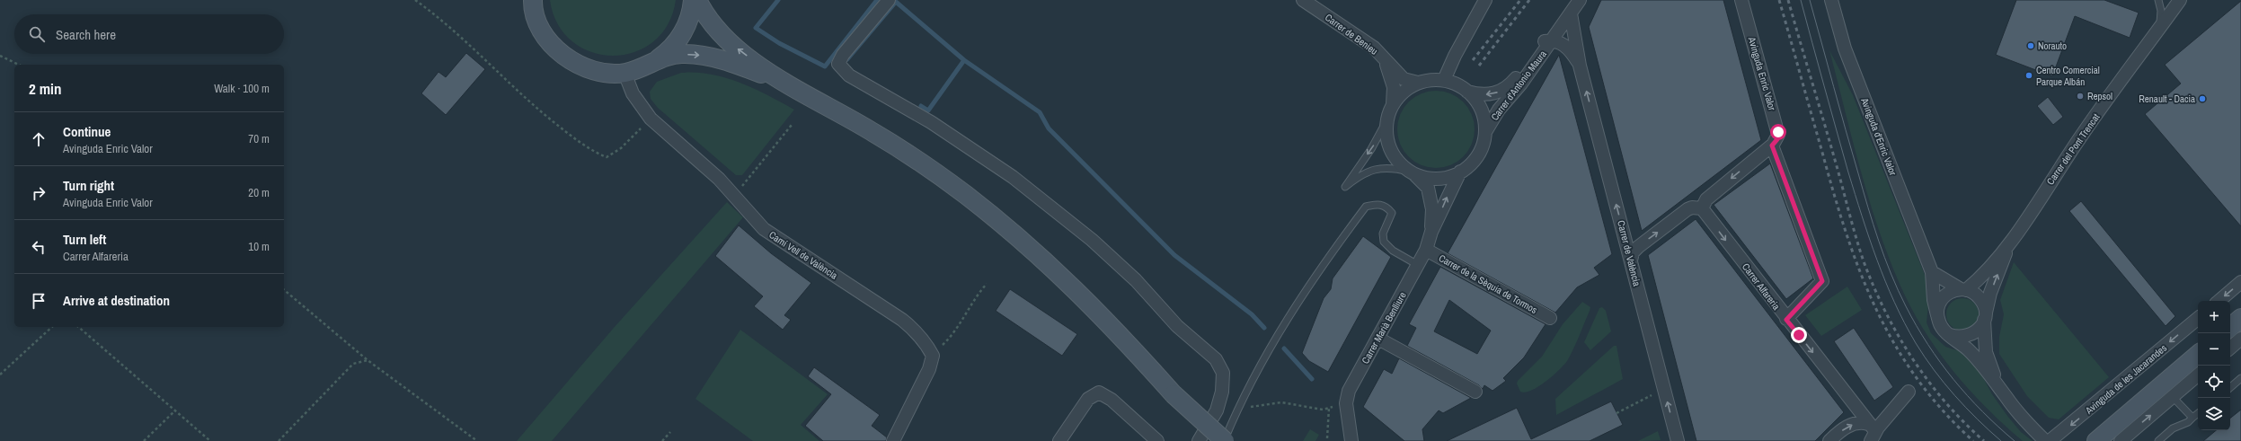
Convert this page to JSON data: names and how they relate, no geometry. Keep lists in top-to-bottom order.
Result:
{
  "streets": {
    "street": [
      "Carrer de Benieu",
      "Avinguda Enric Valor",
      "Carrer d'Antonio Maura",
      "Avinguda d'Enric Valor",
      "Carrer del Pont Trencat",
      "Carrer de València",
      "Camí Vell de València",
      "Carrer de la Sèquia de Tormos",
      "Carrer Alfareria",
      "Carrer Marià Benlliure",
      "Avinguda de les Jacarandes"
    ]
  },
  "crossings": [
    ["Carrer de Benieu", "Carrer d'Antonio Maura"],
    ["Carrer de Benieu", "Carrer Marià Benlliure"],
    ["Carrer d'Antonio Maura", "Carrer de València"],
    ["Carrer d'Antonio Maura", "Carrer Marià Benlliure"],
    ["Avinguda d'Enric Valor", "Carrer del Pont Trencat"],
    ["Carrer de la Sèquia de Tormos", "Carrer Marià Benlliure"]
  ],
  "one_way": ["Carrer de València", "Carrer Alfareria"],
  "places": [
    "Norauto",
    "Centro Comercial Parque Albán",
    "Repsol",
    "Renault - Dacia"
  ],
  "page": {
    "search": "Search here",
    "heading": ["2 min", "Walk · 100 m"],
    "list": [
      ["Continue", "Avinguda Enric Valor", "70 m"],
      ["Turn right", "Avinguda Enric Valor", "20 m"],
      ["Turn left", "Carrer Alfareria", "10 m"],
      "Arrive at destination"
    ],
    "map_buttons": ["+", "−"]
  }
}
